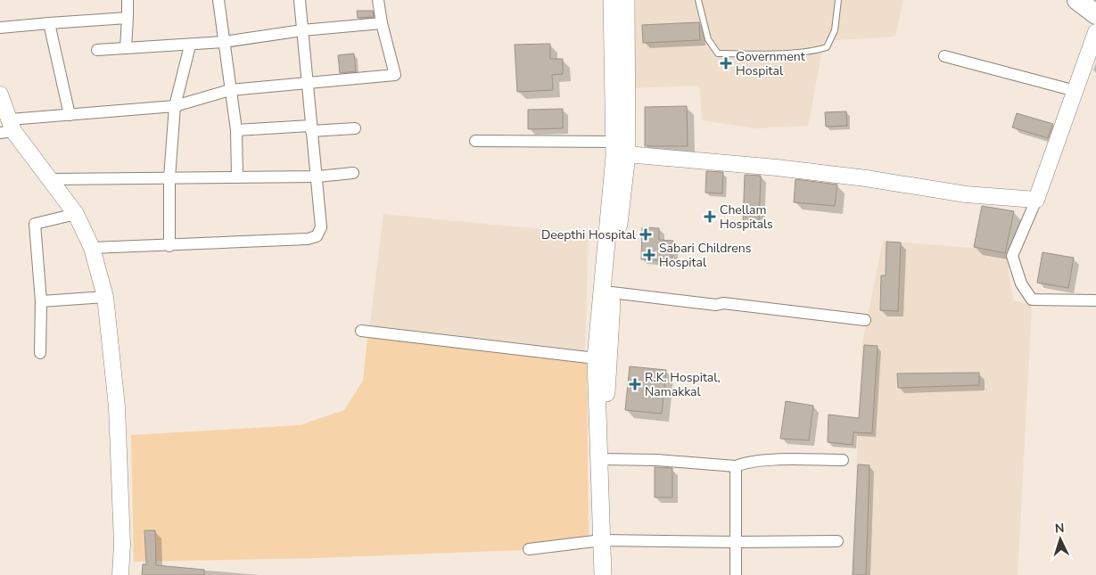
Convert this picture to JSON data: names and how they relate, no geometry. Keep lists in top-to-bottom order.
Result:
{
  "places": {
    "health": [
      "Government Hospital",
      "Chellam Hospitals",
      "Deepthi Hospital",
      "Sabari Childrens Hospital",
      "R.K. Hospital, Namakkal"
    ]
  },
  "north": "top"
}
